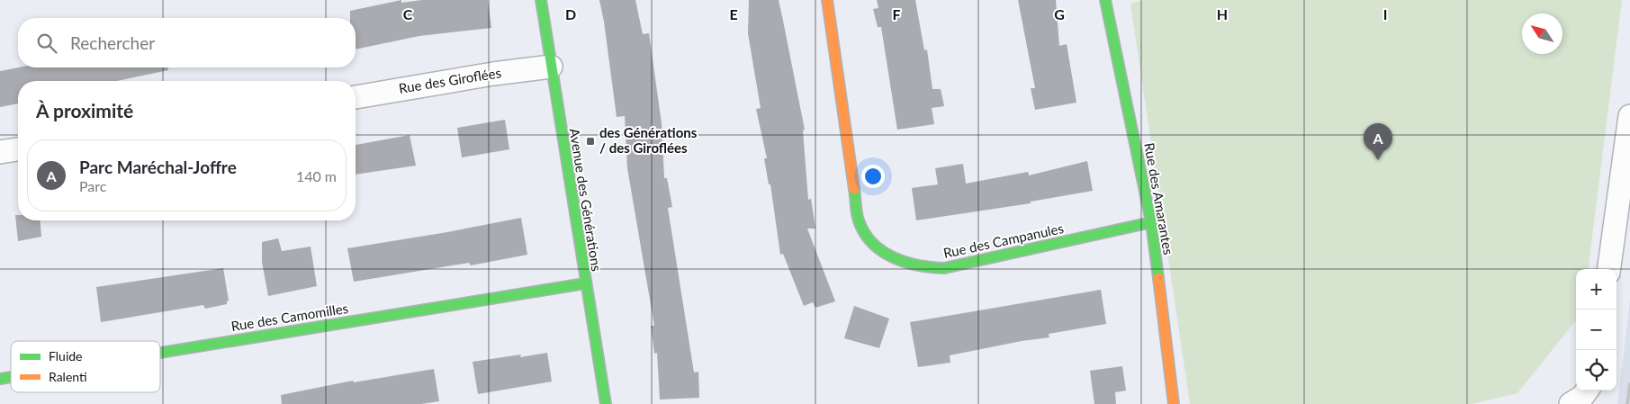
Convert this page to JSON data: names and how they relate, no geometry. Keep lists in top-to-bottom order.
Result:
{
  "streets": {
    "street": [
      "Rue des Giroflées",
      "Rue des Amarantes",
      "Avenue des Générations",
      "Rue des Campanules",
      "Rue des Camomilles"
    ]
  },
  "crossings": [
    ["Rue des Giroflées", "Avenue des Générations"],
    ["Rue des Amarantes", "Rue des Campanules"],
    ["Avenue des Générations", "Rue des Camomilles"]
  ],
  "places": {
    "transit": ["des Générations / des Giroflées"]
  },
  "legend": ["Fluide", "Ralenti"],
  "north": "top left",
  "page": {
    "search": "Rechercher",
    "heading": "À proximité",
    "pins": "A",
    "list": [
      {
        "mark": "A",
        "name": "Parc Maréchal-Joffre",
        "note": "Parc",
        "value": "140 m"
      }
    ],
    "map_buttons": ["+", "−"]
  },
  "grid": {
    "columns": [
      "C",
      "D",
      "E",
      "F",
      "G",
      "H",
      "I"
    ]
  }
}
